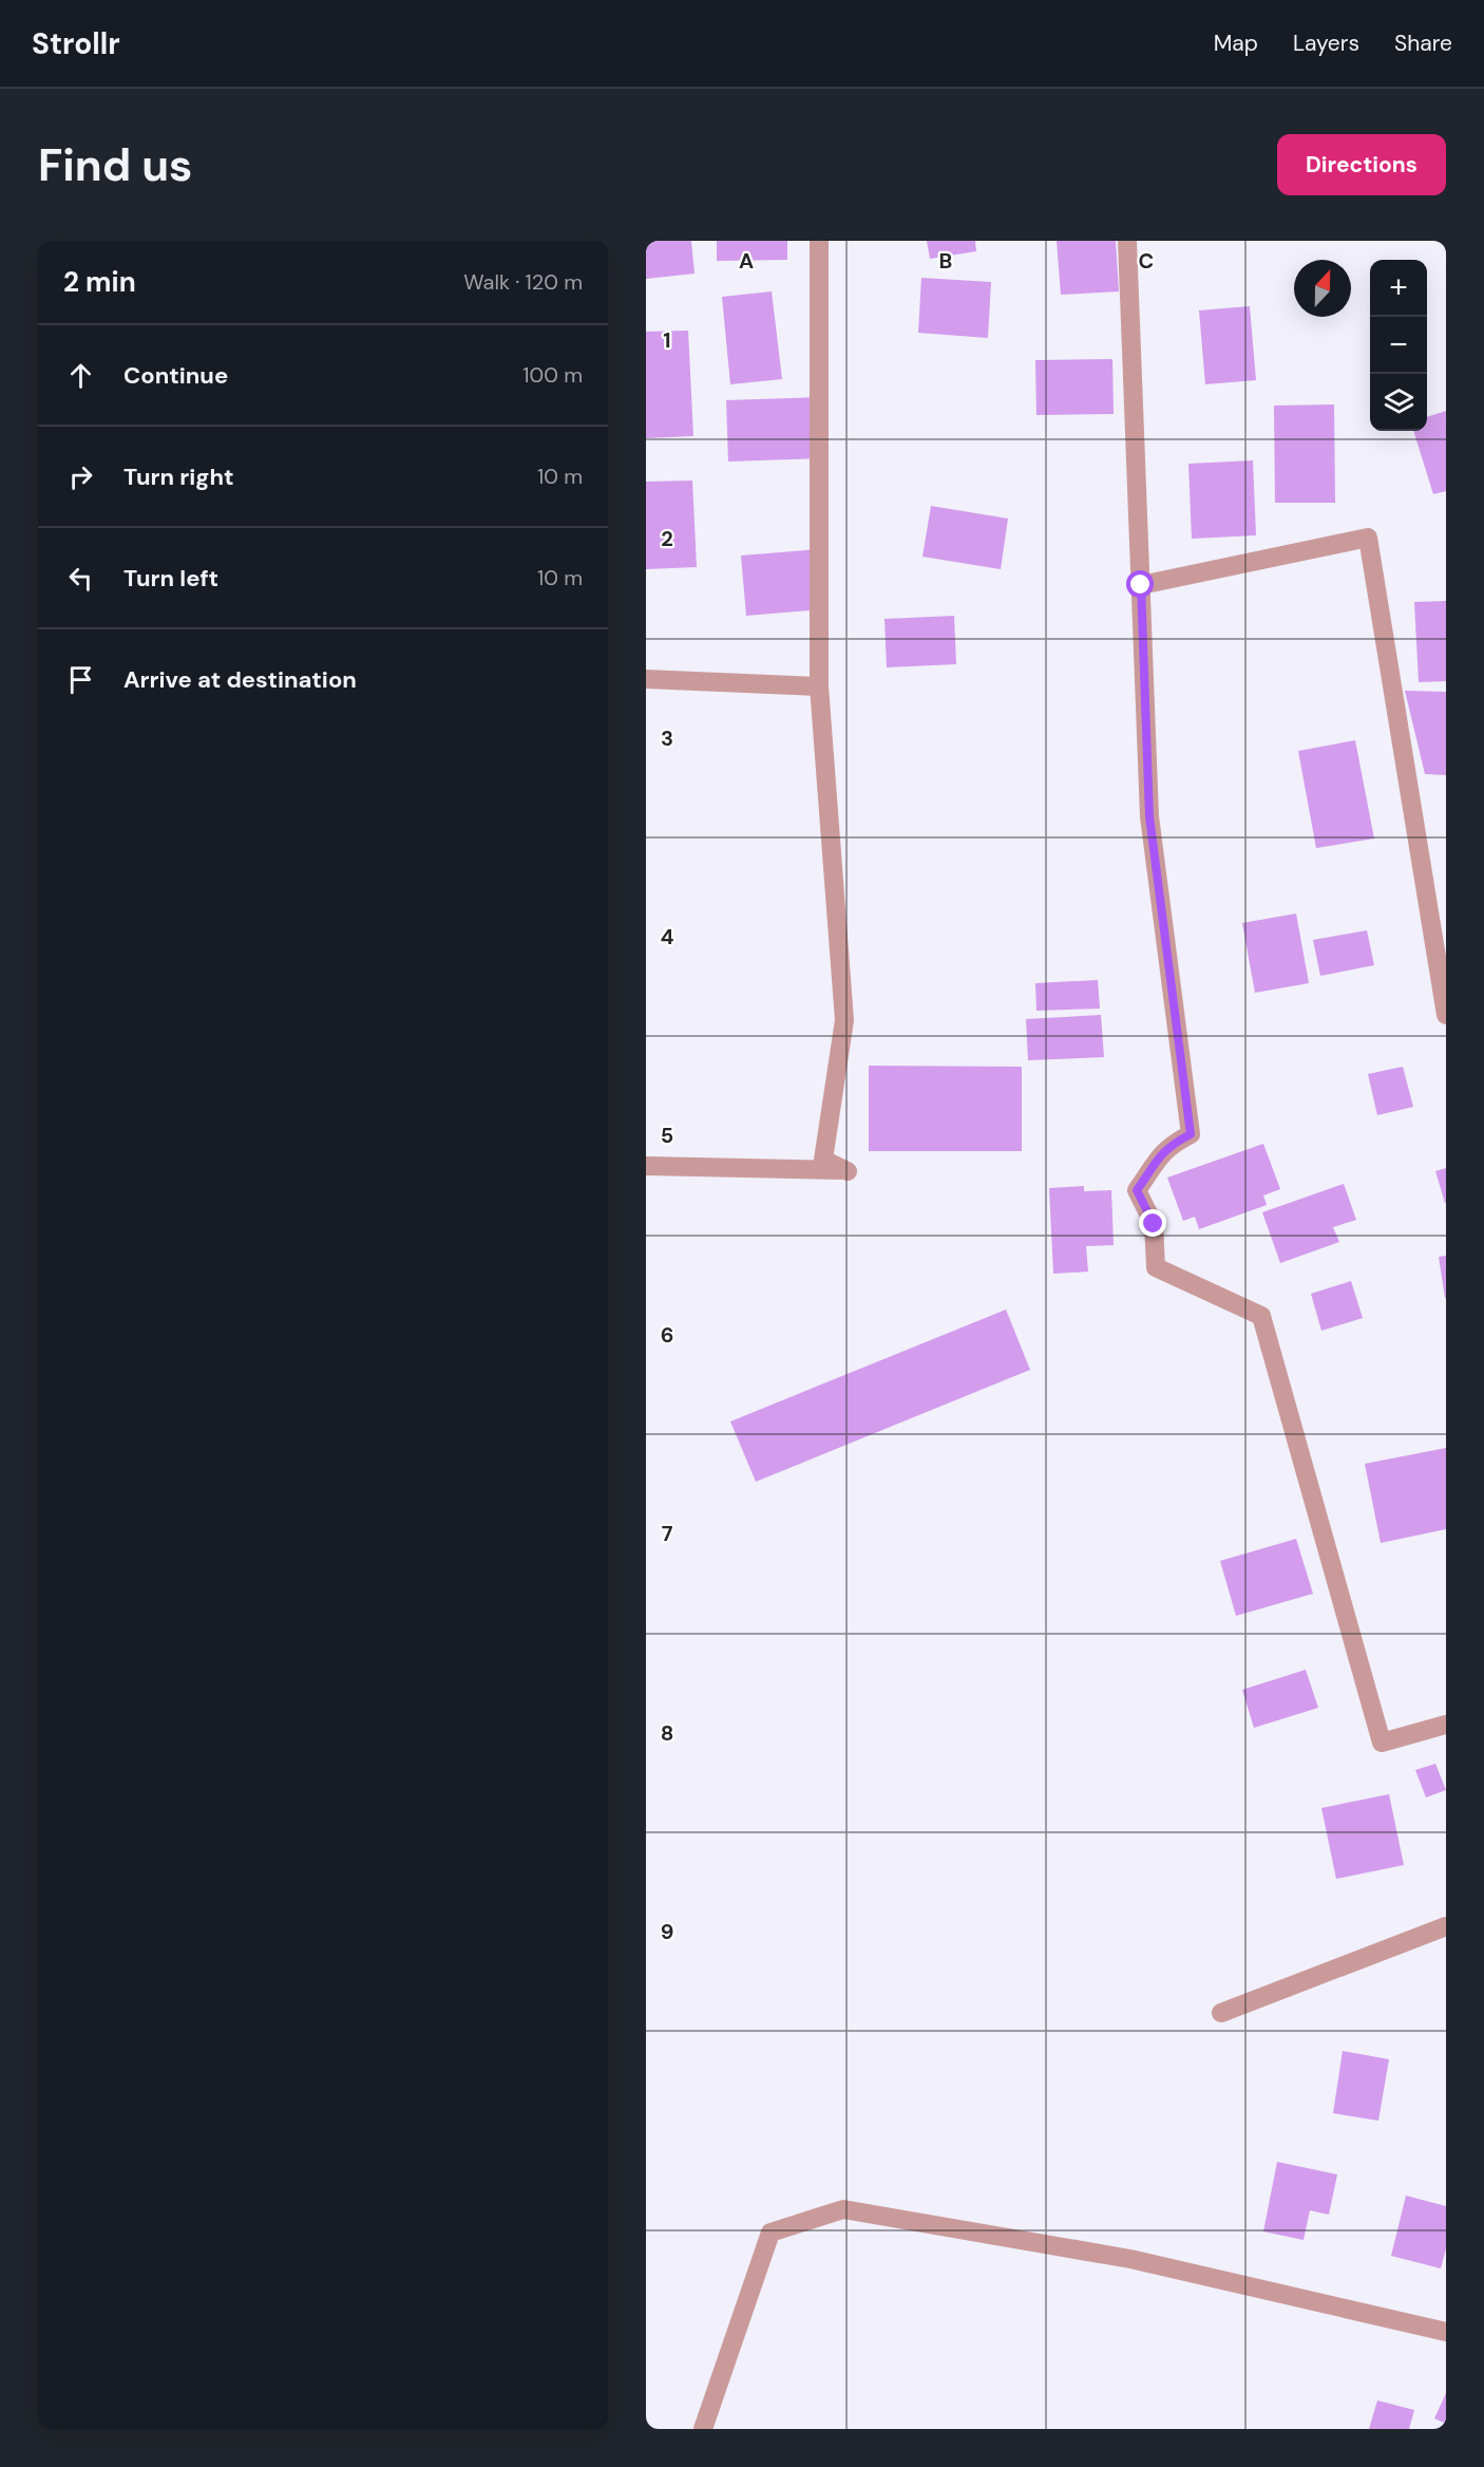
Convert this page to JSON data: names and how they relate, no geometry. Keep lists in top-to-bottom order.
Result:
{
  "north": "top",
  "page": {
    "header": "Strollr",
    "nav": ["Map", "Layers", "Share"],
    "buttons": "Directions",
    "title": "Find us",
    "heading": ["2 min", "Walk · 120 m"],
    "map_buttons": ["+", "−"],
    "list": [
      ["Continue", "100 m"],
      ["Turn right", "10 m"],
      ["Turn left", "10 m"],
      "Arrive at destination"
    ]
  },
  "grid": {
    "columns": ["A", "B", "C"],
    "rows": [
      "1",
      "2",
      "3",
      "4",
      "5",
      "6",
      "7",
      "8",
      "9"
    ]
  }
}
